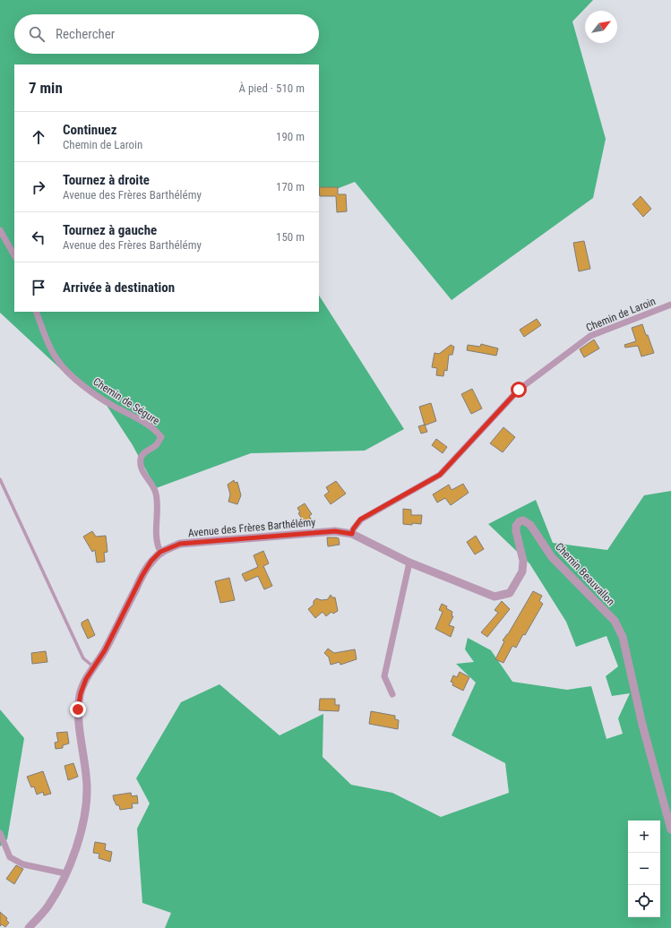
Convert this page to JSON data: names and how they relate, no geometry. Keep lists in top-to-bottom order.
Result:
{
  "streets": {
    "street": [
      "Chemin de Laroin",
      "Chemin de Ségure",
      "Avenue des Frères Barthélémy",
      "Chemin Beauvallon"
    ]
  },
  "crossings": [
    ["Chemin de Laroin", "Avenue des Frères Barthélémy"],
    ["Chemin de Laroin", "Chemin Beauvallon"],
    ["Chemin de Ségure", "Avenue des Frères Barthélémy"],
    ["Avenue des Frères Barthélémy", "Chemin Beauvallon"]
  ],
  "north": "top right",
  "page": {
    "search": "Rechercher",
    "heading": ["7 min", "À pied · 510 m"],
    "list": [
      ["Continuez", "Chemin de Laroin", "190 m"],
      ["Tournez à droite", "Avenue des Frères Barthélémy", "170 m"],
      ["Tournez à gauche", "Avenue des Frères Barthélémy", "150 m"],
      "Arrivée à destination"
    ],
    "map_buttons": ["+", "−"]
  }
}
